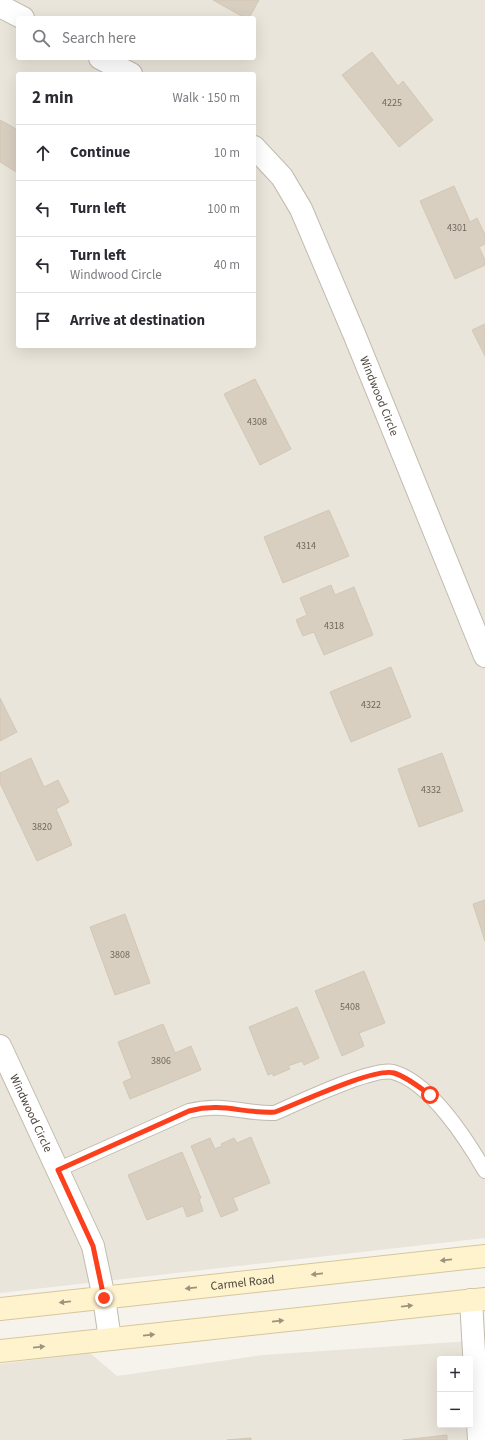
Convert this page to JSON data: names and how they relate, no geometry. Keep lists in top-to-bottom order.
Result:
{
  "streets": {
    "main road": ["Carmel Road"],
    "street": ["Windwood Circle"]
  },
  "crossings": [
    ["Windwood Circle", "Carmel Road"]
  ],
  "house_numbers": [
    "4225",
    "4301",
    "4308",
    "4314",
    "4318",
    "4322",
    "4332",
    "3820",
    "3808",
    "5408",
    "3806"
  ],
  "page": {
    "search": "Search here",
    "heading": ["2 min", "Walk · 150 m"],
    "list": [
      ["Continue", "10 m"],
      ["Turn left", "100 m"],
      ["Turn left", "Windwood Circle", "40 m"],
      "Arrive at destination"
    ],
    "map_buttons": ["+", "−"]
  }
}
